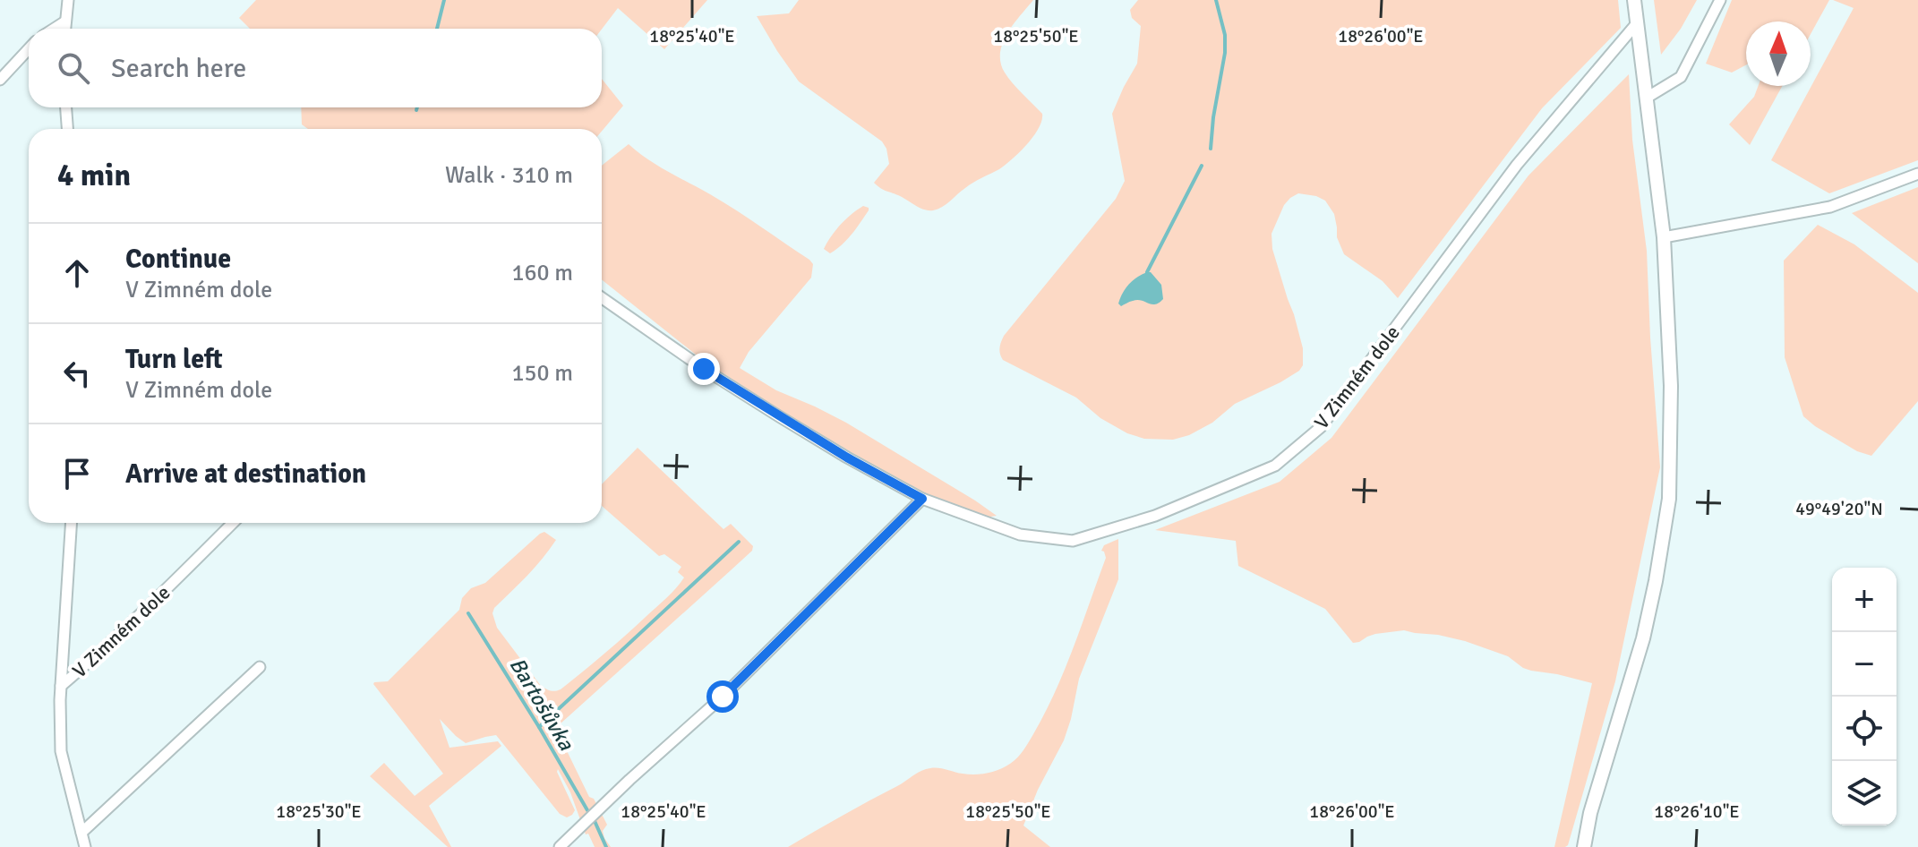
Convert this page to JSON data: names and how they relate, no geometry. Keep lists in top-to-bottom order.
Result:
{
  "streets": {
    "street": ["V Zimném dole"]
  },
  "water": ["Bartošůvka"],
  "north": "top",
  "page": {
    "search": "Search here",
    "heading": ["4 min", "Walk · 310 m"],
    "list": [
      ["Continue", "V Zimném dole", "160 m"],
      ["Turn left", "V Zimném dole", "150 m"],
      "Arrive at destination"
    ],
    "map_buttons": ["+", "−"]
  },
  "coordinates": [
    "18°25'40\"E",
    "18°25'50\"E",
    "18°26'00\"E",
    "49°49'20\"N",
    "18°25'30\"E",
    "18°26'10\"E"
  ]
}
